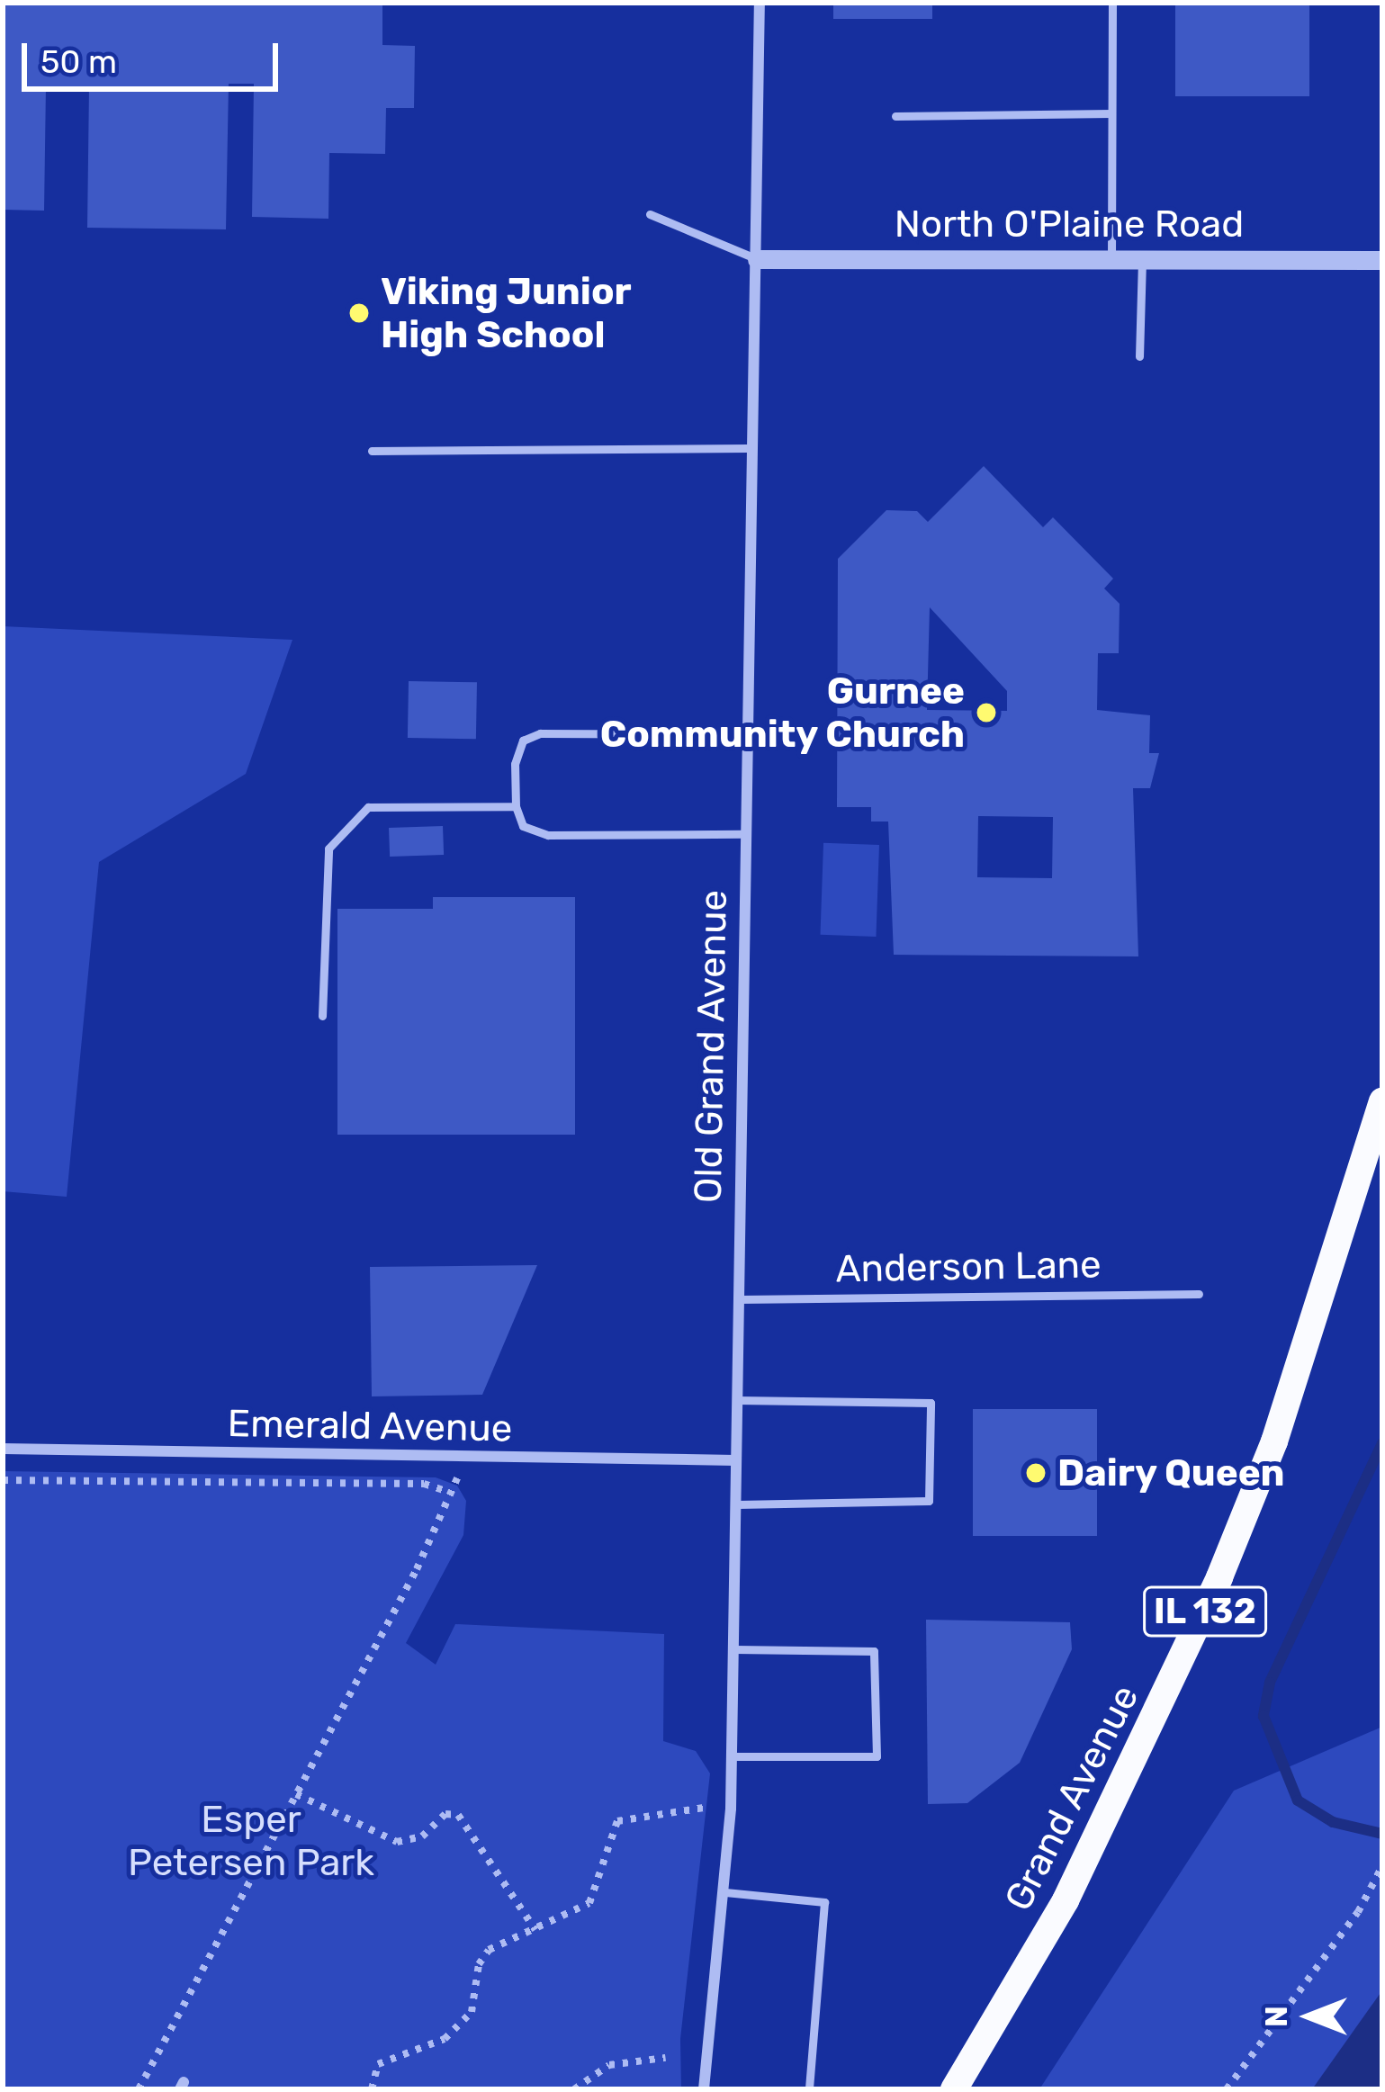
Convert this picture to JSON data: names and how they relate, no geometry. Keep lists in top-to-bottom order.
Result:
{
  "streets": {
    "main road": ["IL 132", "Grand Avenue"],
    "street": ["North O'Plaine Road", "Old Grand Avenue", "Emerald Avenue"],
    "lane": ["Anderson Lane"]
  },
  "crossings": [
    ["North O'Plaine Road", "Old Grand Avenue"],
    ["Old Grand Avenue", "Anderson Lane"],
    ["Old Grand Avenue", "Emerald Avenue"]
  ],
  "parks": ["Esper Petersen Park"],
  "places": ["Viking Junior High School", "Gurnee Community Church", "Dairy Queen"],
  "scale_bar": "50 m",
  "north": "left"
}
